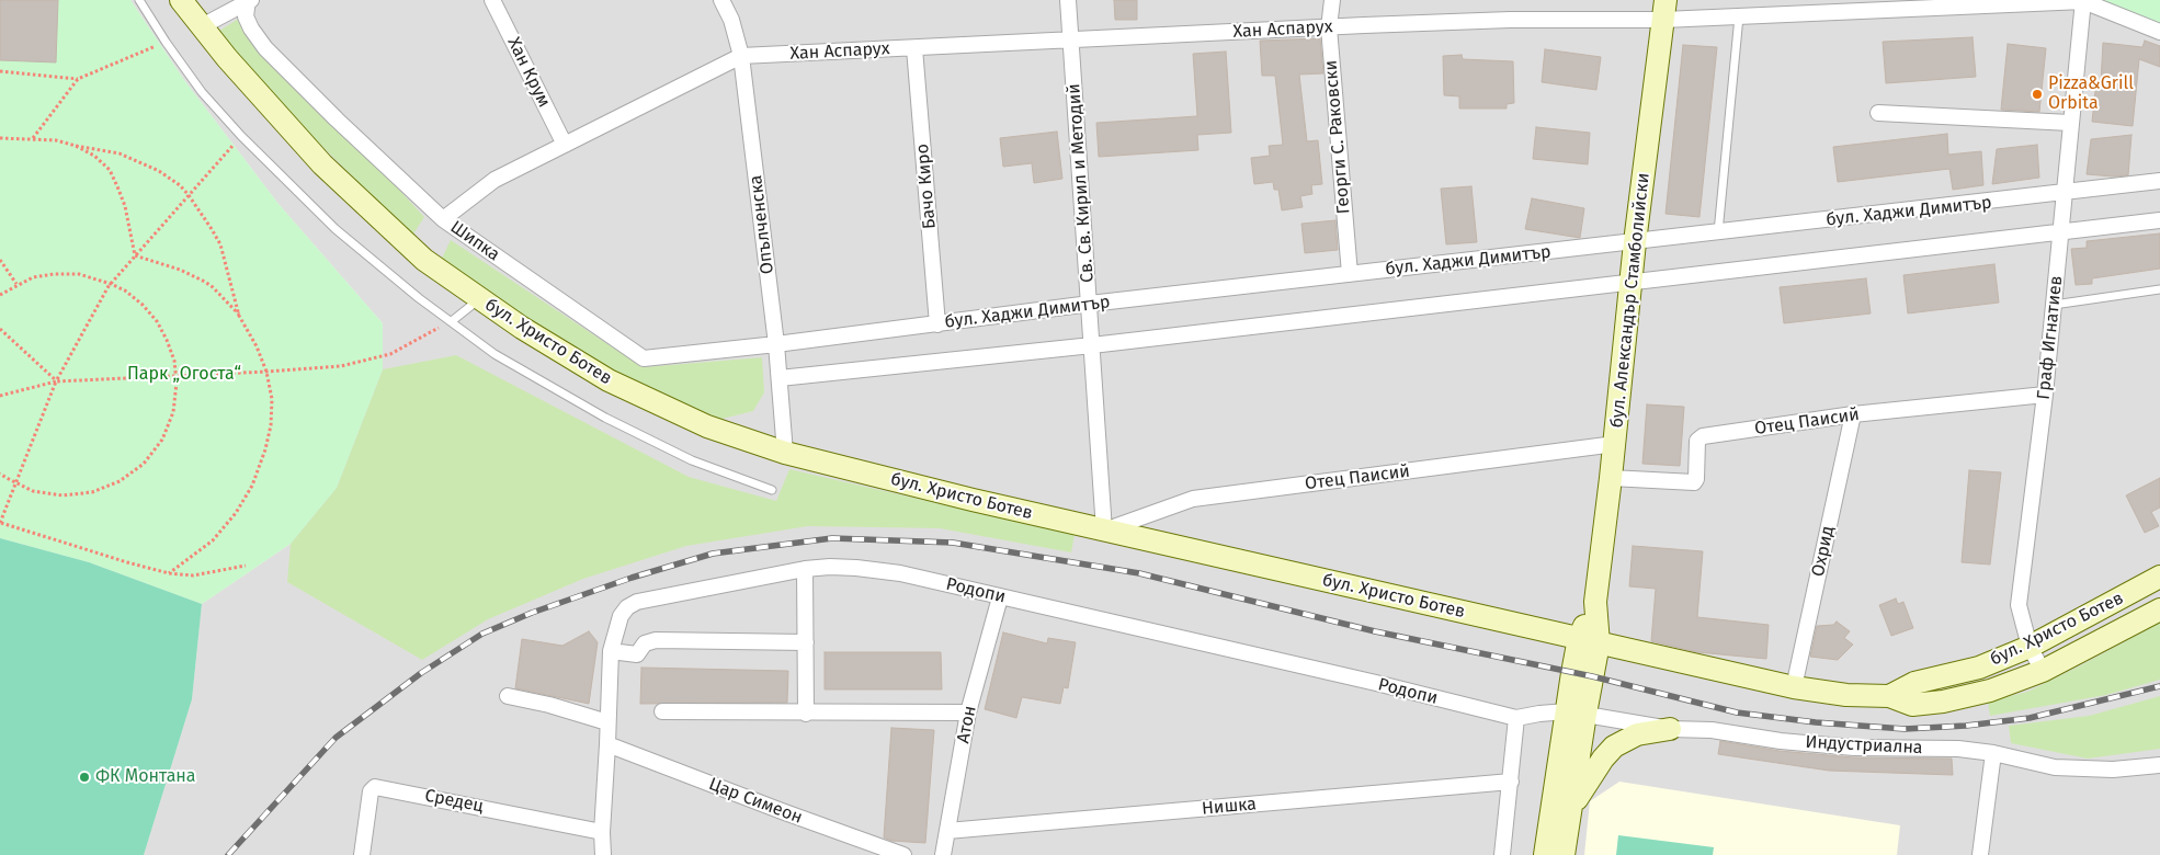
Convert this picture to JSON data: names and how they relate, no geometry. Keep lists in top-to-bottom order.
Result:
{
  "streets": {
    "main road": ["бул. Александър Стамболийски", "бул. Христо Ботев"],
    "street": [
      "Хан Аспарух",
      "Хан Крум",
      "Георги С. Раковски",
      "Св. Св. Кирил и Методий",
      "Бачо Киро",
      "бул. Хаджи Димитър",
      "Опълченска",
      "Шипка",
      "Граф Игнатиев",
      "Отец Паисий",
      "Охрид",
      "Родопи",
      "Атон",
      "Индустриална",
      "Средец",
      "Цар Симеон",
      "Нишка"
    ]
  },
  "crossings": [
    ["Хан Аспарух", "Хан Крум"],
    ["Хан Аспарух", "Георги С. Раковски"],
    ["Хан Аспарух", "Св. Св. Кирил и Методий"],
    ["Хан Аспарух", "Бачо Киро"],
    ["Хан Аспарух", "Опълченска"],
    ["Хан Аспарух", "Шипка"],
    ["Хан Аспарух", "бул. Александър Стамболийски"],
    ["Хан Аспарух", "Граф Игнатиев"],
    ["Георги С. Раковски", "бул. Хаджи Димитър"],
    ["Св. Св. Кирил и Методий", "бул. Хаджи Димитър"],
    ["Св. Св. Кирил и Методий", "бул. Христо Ботев"],
    ["Св. Св. Кирил и Методий", "Отец Паисий"],
    ["Бачо Киро", "бул. Хаджи Димитър"],
    ["бул. Хаджи Димитър", "Опълченска"],
    ["бул. Хаджи Димитър", "Шипка"],
    ["бул. Хаджи Димитър", "бул. Александър Стамболийски"],
    ["бул. Хаджи Димитър", "Граф Игнатиев"],
    ["Опълченска", "Шипка"],
    ["Опълченска", "бул. Христо Ботев"],
    ["бул. Александър Стамболийски", "бул. Христо Ботев"],
    ["бул. Александър Стамболийски", "Отец Паисий"],
    ["бул. Александър Стамболийски", "Родопи"],
    ["бул. Александър Стамболийски", "Индустриална"],
    ["Граф Игнатиев", "бул. Христо Ботев"],
    ["Граф Игнатиев", "Отец Паисий"],
    ["бул. Христо Ботев", "Отец Паисий"],
    ["бул. Христо Ботев", "Охрид"],
    ["Отец Паисий", "Охрид"],
    ["Родопи", "Атон"],
    ["Родопи", "Индустриална"],
    ["Родопи", "Средец"],
    ["Родопи", "Цар Симеон"],
    ["Атон", "Нишка"]
  ],
  "parks": ["Парк „Огоста“"],
  "places": ["Pizza&Grill Orbita", "ФК Монтана"]
}
